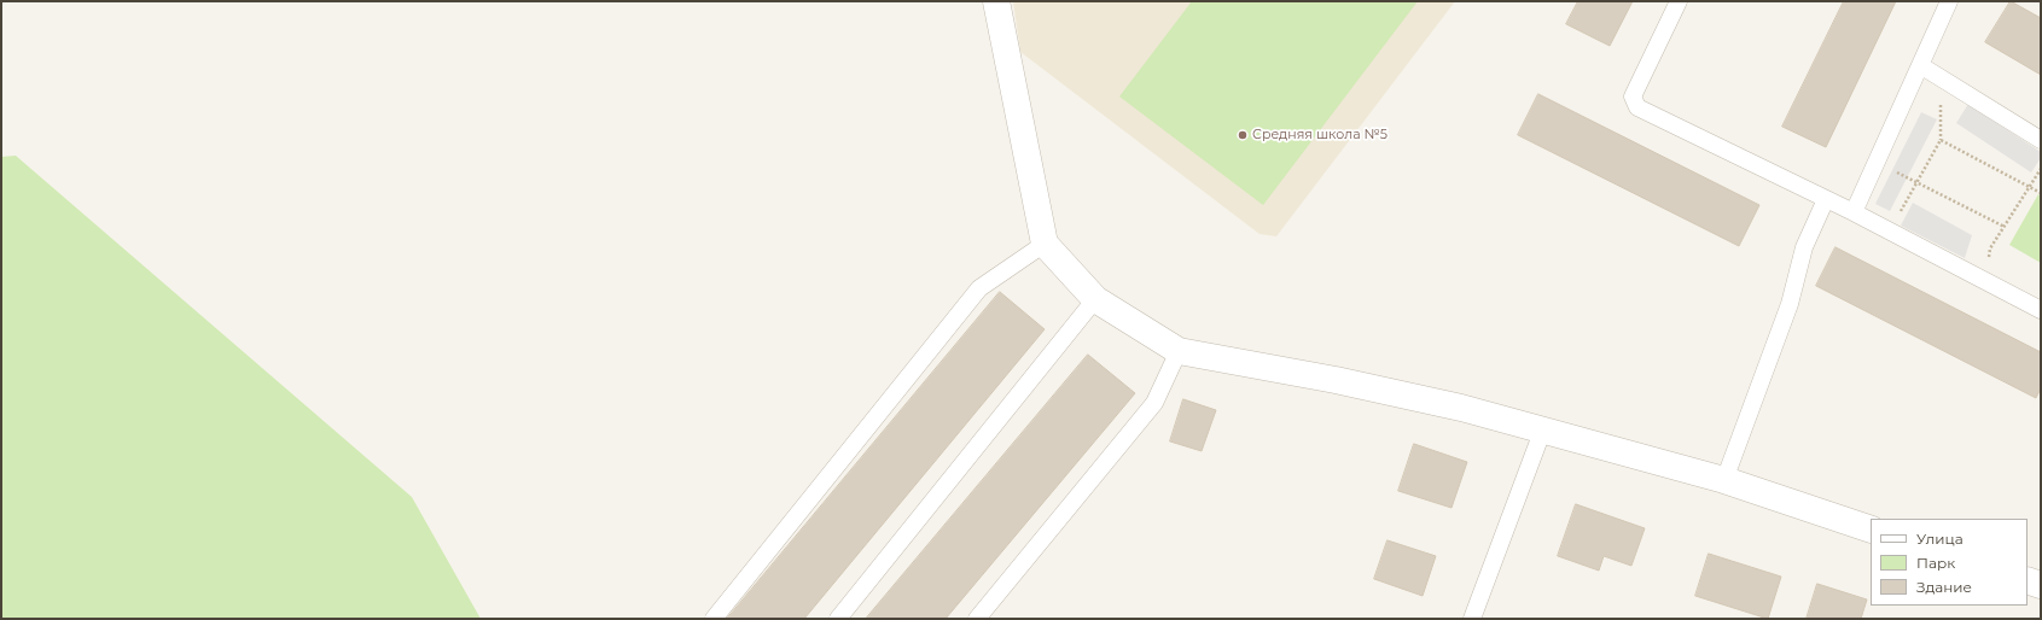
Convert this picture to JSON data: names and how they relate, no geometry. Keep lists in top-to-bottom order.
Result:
{
  "places": ["Средняя школа №5"],
  "legend": ["Улица", "Парк", "Здание"]
}
